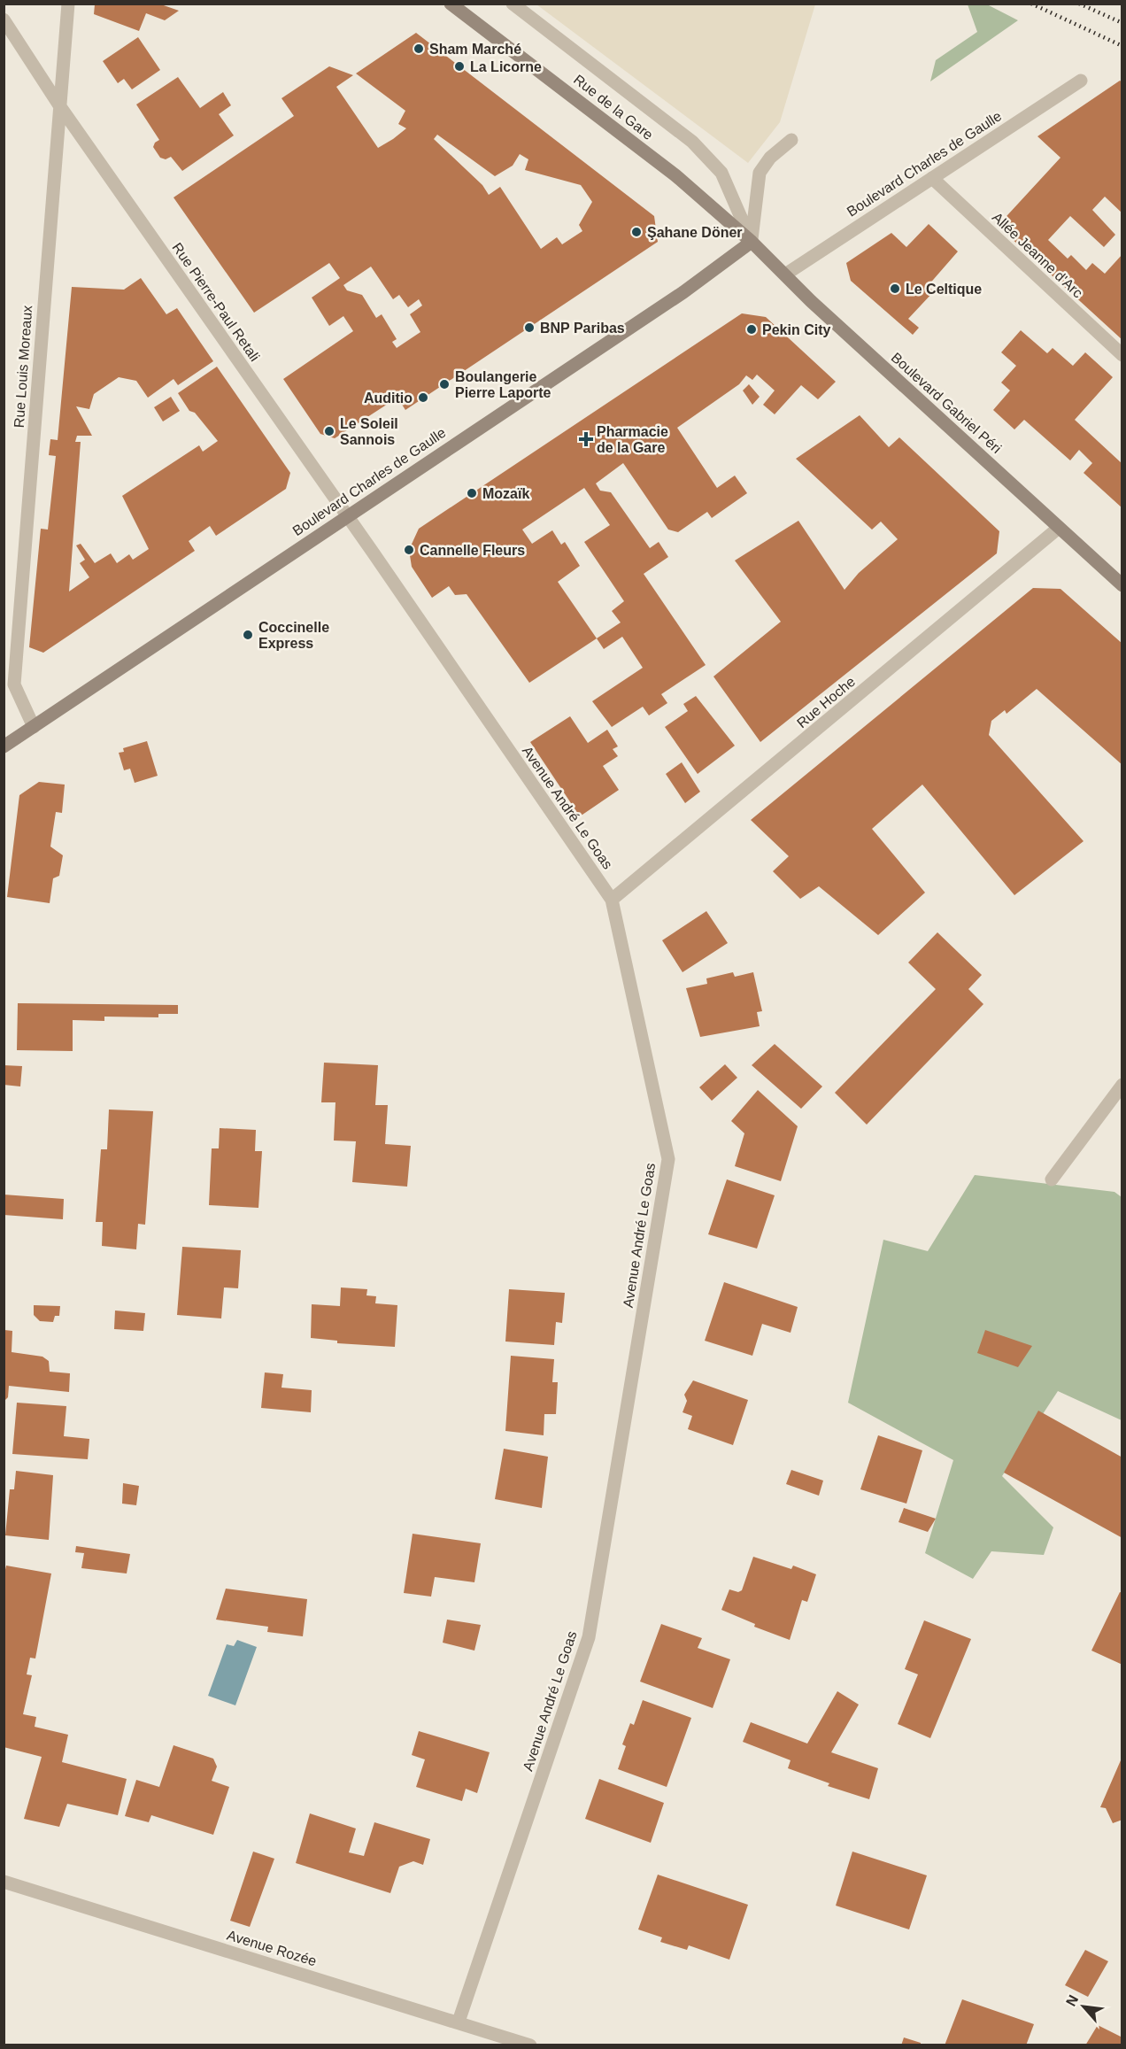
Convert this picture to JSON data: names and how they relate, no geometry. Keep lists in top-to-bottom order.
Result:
{
  "streets": {
    "main road": ["Rue de la Gare", "Boulevard Charles de Gaulle", "Boulevard Gabriel Péri"],
    "street": [
      "Allée Jeanne d'Arc",
      "Rue Pierre-Paul Retali",
      "Rue Louis Moreaux",
      "Rue Hoche",
      "Avenue André Le Goas",
      "Avenue Rozée"
    ]
  },
  "crossings": [
    ["Rue de la Gare", "Boulevard Charles de Gaulle"],
    ["Rue de la Gare", "Boulevard Gabriel Péri"],
    ["Boulevard Charles de Gaulle", "Allée Jeanne d'Arc"],
    ["Boulevard Charles de Gaulle", "Rue Pierre-Paul Retali"],
    ["Boulevard Charles de Gaulle", "Rue Louis Moreaux"],
    ["Boulevard Charles de Gaulle", "Boulevard Gabriel Péri"],
    ["Boulevard Charles de Gaulle", "Avenue André Le Goas"],
    ["Rue Pierre-Paul Retali", "Rue Louis Moreaux"],
    ["Rue Pierre-Paul Retali", "Avenue André Le Goas"],
    ["Boulevard Gabriel Péri", "Rue Hoche"],
    ["Rue Hoche", "Avenue André Le Goas"],
    ["Avenue André Le Goas", "Avenue Rozée"]
  ],
  "places": {
    "other": [
      "Sham Marché",
      "La Licorne",
      "Şahane Döner",
      "Le Celtique",
      "BNP Paribas",
      "Pekin City",
      "Boulangerie Pierre Laporte",
      "Auditio",
      "Le Soleil Sannois",
      "Mozaïk",
      "Cannelle Fleurs",
      "Coccinelle Express"
    ],
    "health": ["Pharmacie de la Gare"]
  },
  "north": "top left"
}
